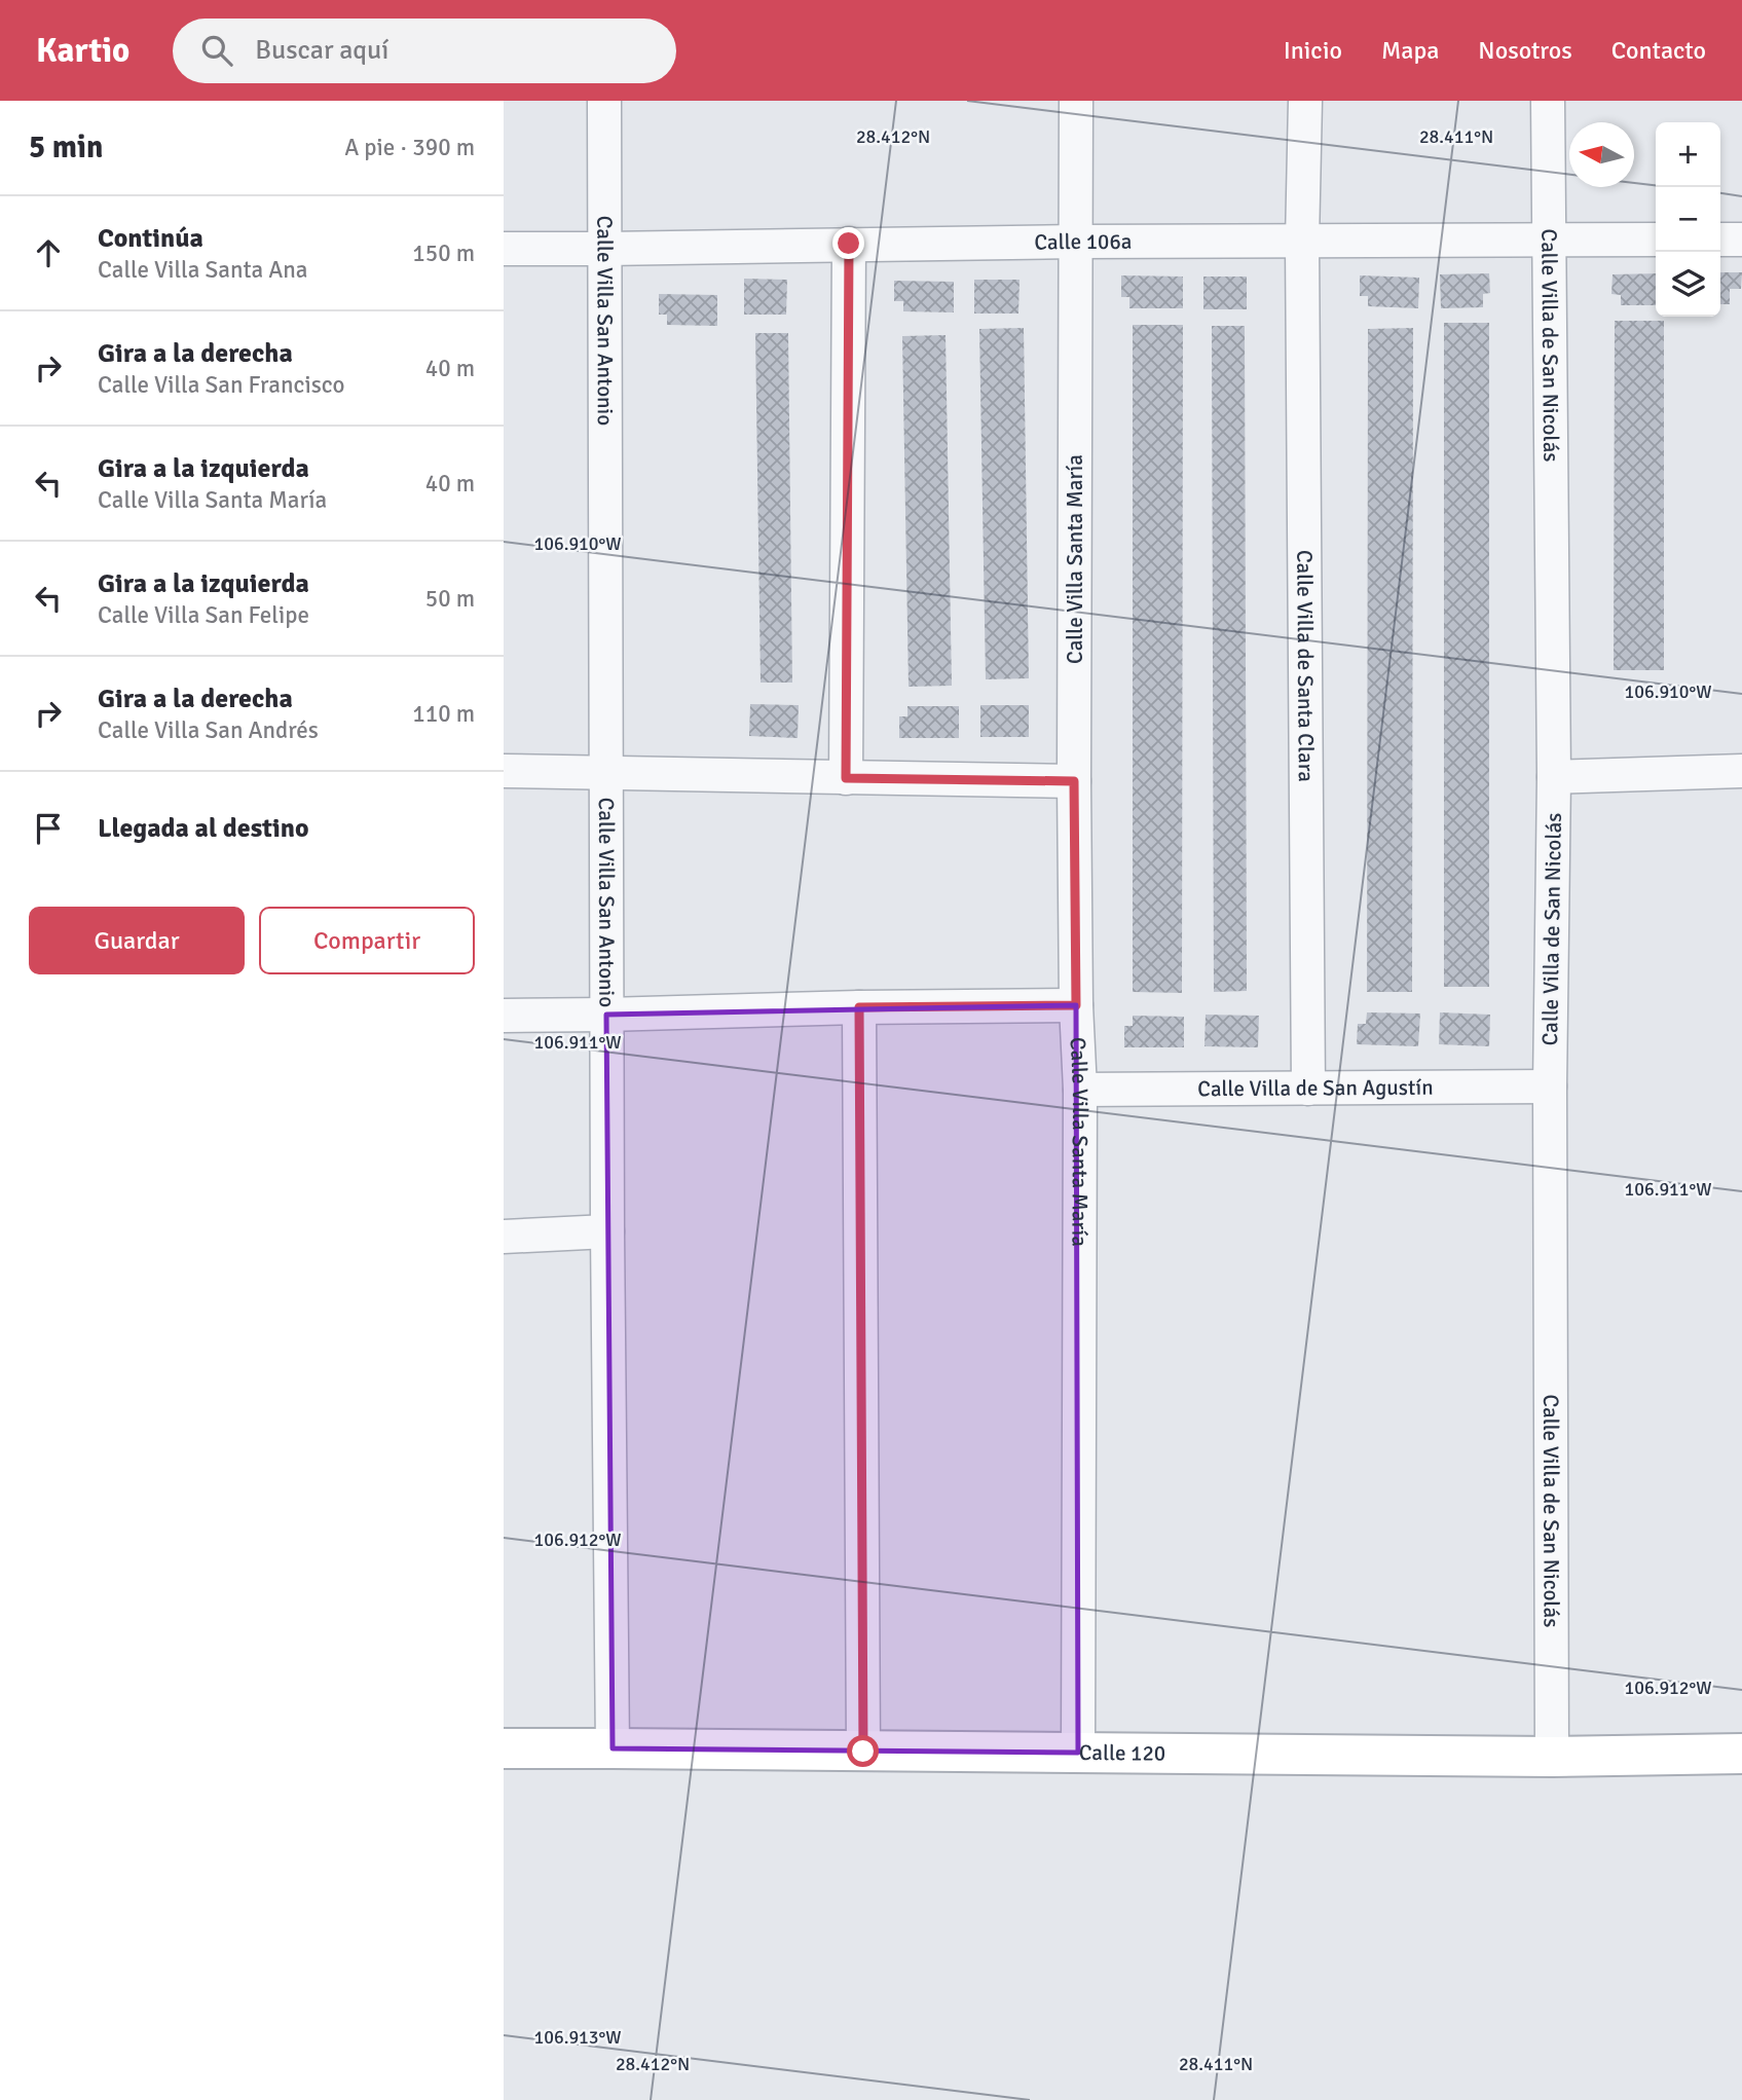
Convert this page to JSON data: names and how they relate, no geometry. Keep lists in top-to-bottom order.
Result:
{
  "streets": {
    "main road": ["Calle 120"],
    "street": [
      "Calle 106a",
      "Calle Villa San Antonio",
      "Calle Villa de San Nicolás",
      "Calle Villa Santa María",
      "Calle Villa de Santa Clara",
      "Calle Villa de San Agustín"
    ]
  },
  "crossings": [
    ["Calle 106a", "Calle Villa San Antonio"],
    ["Calle 106a", "Calle Villa de San Nicolás"],
    ["Calle 106a", "Calle Villa Santa María"],
    ["Calle 106a", "Calle Villa de Santa Clara"],
    ["Calle Villa San Antonio", "Calle 120"],
    ["Calle Villa de San Nicolás", "Calle Villa de San Agustín"],
    ["Calle Villa de San Nicolás", "Calle 120"],
    ["Calle Villa Santa María", "Calle Villa de San Agustín"],
    ["Calle Villa Santa María", "Calle 120"],
    ["Calle Villa de Santa Clara", "Calle Villa de San Agustín"]
  ],
  "north": "left",
  "page": {
    "header": "Kartio",
    "search": "Buscar aquí",
    "nav": [
      "Inicio",
      "Mapa",
      "Nosotros",
      "Contacto"
    ],
    "heading": ["5 min", "A pie · 390 m"],
    "map_buttons": ["+", "−"],
    "list": [
      ["Continúa", "Calle Villa Santa Ana", "150 m"],
      ["Gira a la derecha", "Calle Villa San Francisco", "40 m"],
      ["Gira a la izquierda", "Calle Villa Santa María", "40 m"],
      ["Gira a la izquierda", "Calle Villa San Felipe", "50 m"],
      ["Gira a la derecha", "Calle Villa San Andrés", "110 m"],
      "Llegada al destino"
    ],
    "buttons": ["Guardar", "Compartir"]
  },
  "coordinates": [
    "28.412°N",
    "28.411°N",
    "106.910°W",
    "106.911°W",
    "106.912°W",
    "106.913°W"
  ]
}
